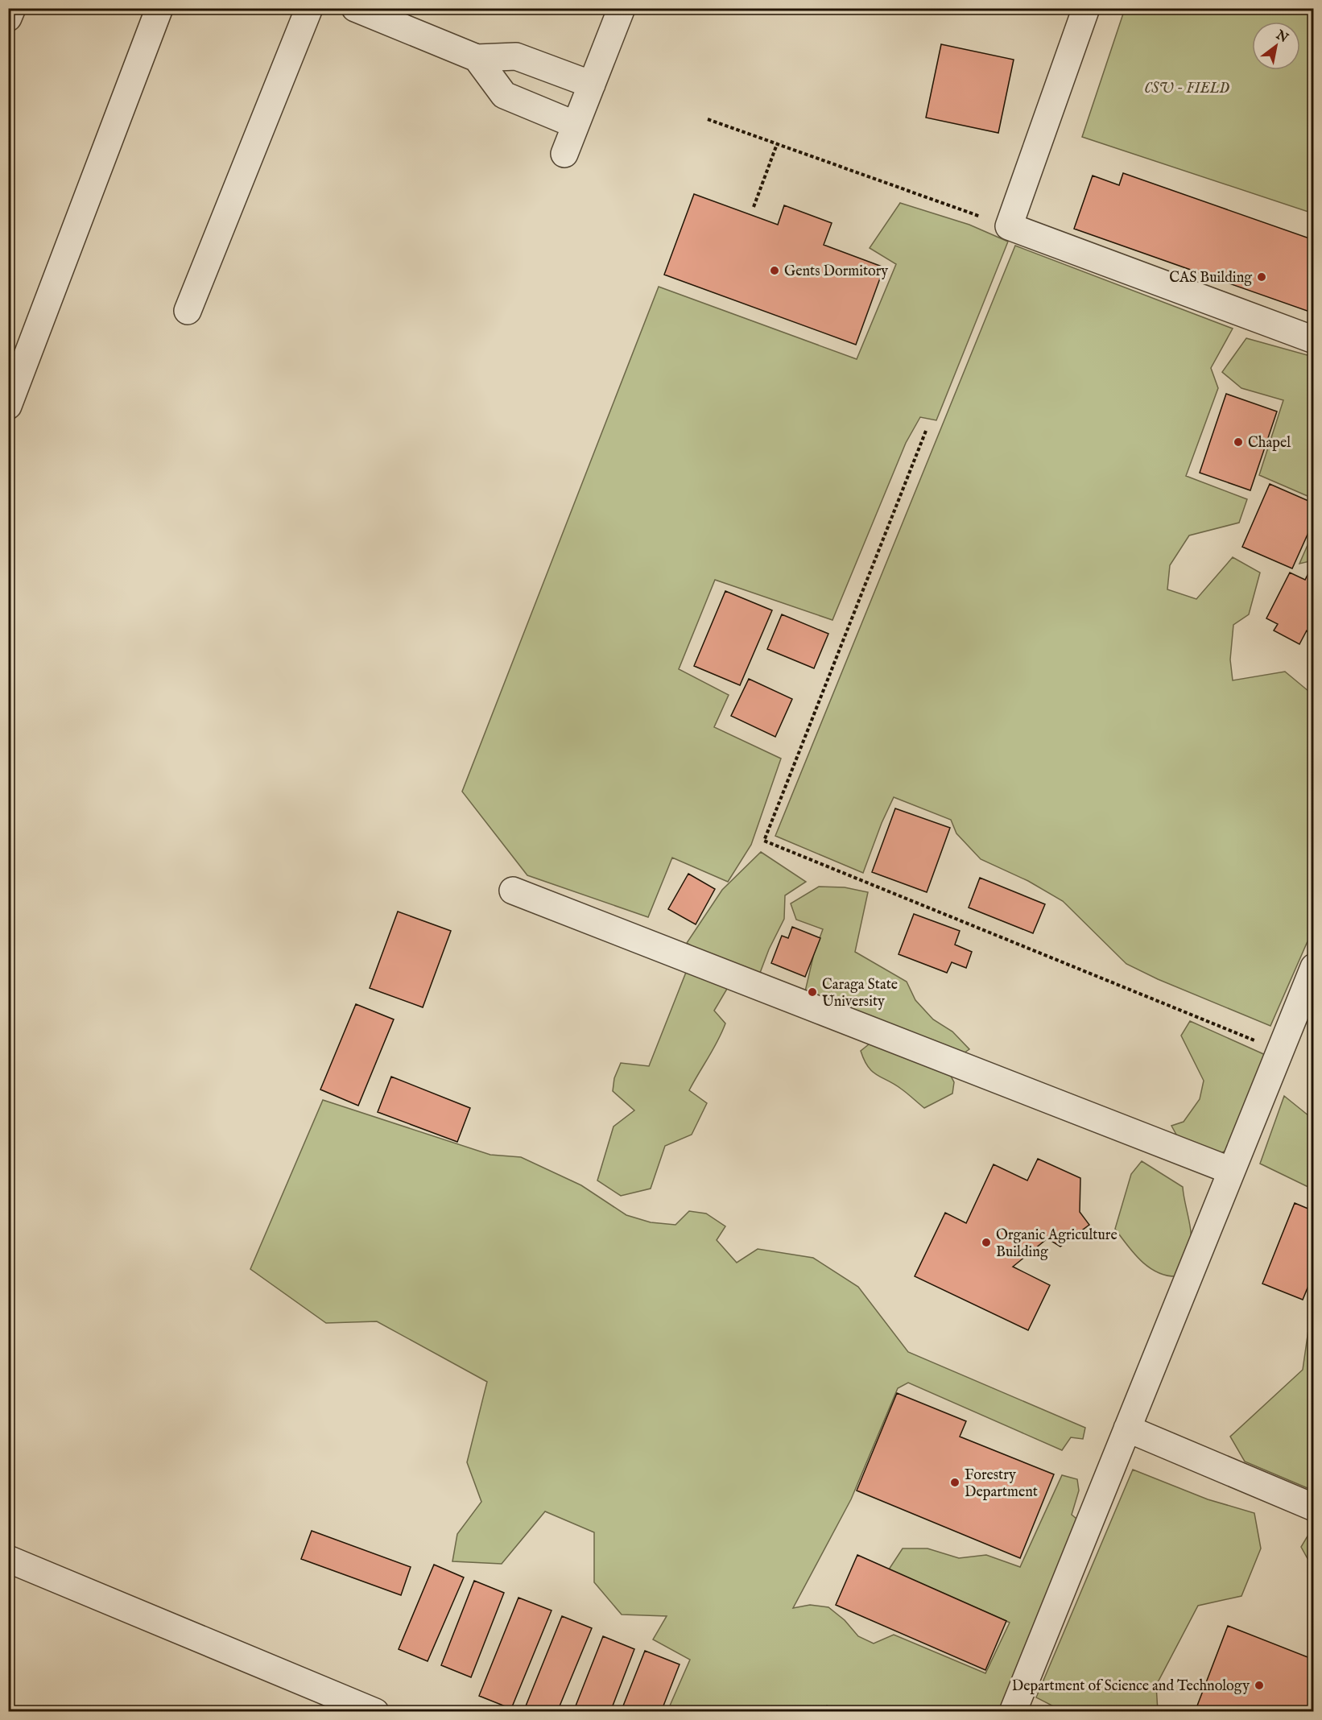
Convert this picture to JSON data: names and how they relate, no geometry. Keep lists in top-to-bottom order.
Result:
{
  "parks": ["CSU - FIELD"],
  "places": [
    "Gents Dormitory",
    "CAS Building",
    "Chapel",
    "Caraga State University",
    "Organic Agriculture Building",
    "Forestry Department",
    "Department of Science and Technology"
  ],
  "north": "top right"
}
